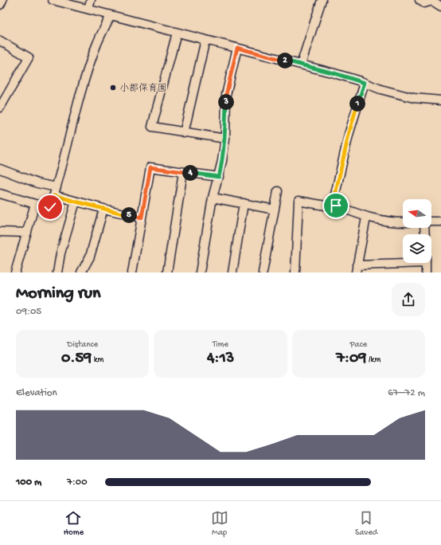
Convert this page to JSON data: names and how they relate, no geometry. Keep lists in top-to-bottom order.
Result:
{
  "places": ["小郡保育園"],
  "north": "left",
  "page": {
    "pins": [
      "2",
      "3",
      "1",
      "4",
      "5"
    ],
    "heading": ["Morning run", "09:05"],
    "stats": [
      ["Distance", "0.59 km"],
      ["Time", "4:13"],
      ["Pace", "7:09 /km"]
    ],
    "chart": ["Elevation", "67–72 m"],
    "list": [
      {
        "name": "100 m",
        "note": "7:00"
      }
    ],
    "tabs": ["Home", "Map", "Saved"]
  }
}
